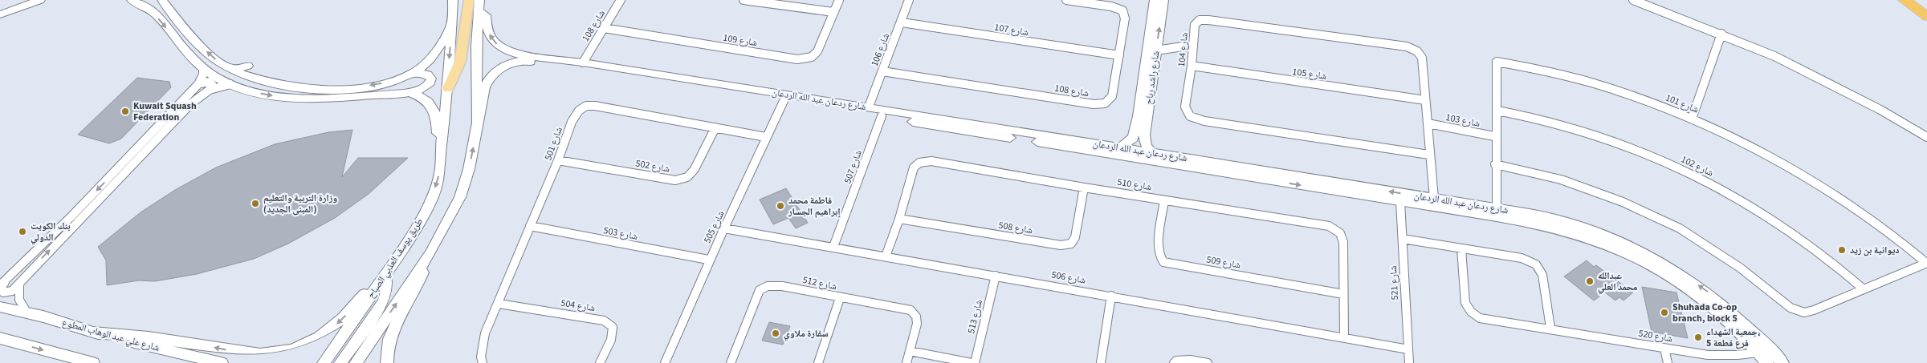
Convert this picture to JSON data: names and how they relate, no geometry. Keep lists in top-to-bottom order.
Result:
{
  "streets": {
    "street": [
      "شارع 108",
      "شارع 107",
      "شارع 109",
      "شارع 106",
      "شارع 104",
      "شارع 105",
      "شارع راشد رباح",
      "شارع ردعان عبد الله الردعان",
      "شارع 101",
      "شارع 103",
      "شارع 501",
      "شارع 502",
      "شارع 102",
      "شارع 507",
      "شارع 510",
      "شارع 505",
      "شارع 508",
      "شارع 503",
      "طريق يوسف العذبي الصباح",
      "شارع 509",
      "شارع 506",
      "شارع 512",
      "شارع 521",
      "شارع 504",
      "شارع 513",
      "شارع علي عبد الوهاب المطوع",
      "شارع 520"
    ]
  },
  "crossings": [
    ["شارع 108", "شارع 107"],
    ["شارع 108", "شارع 109"],
    ["شارع 108", "شارع 106"],
    ["شارع 108", "شارع ردعان عبد الله الردعان"],
    ["شارع 107", "شارع 106"],
    ["شارع 106", "شارع ردعان عبد الله الردعان"],
    ["شارع 104", "شارع 105"],
    ["شارع 104", "شارع ردعان عبد الله الردعان"],
    ["شارع 104", "شارع 103"],
    ["شارع ردعان عبد الله الردعان", "شارع 101"],
    ["شارع ردعان عبد الله الردعان", "شارع 507"],
    ["شارع ردعان عبد الله الردعان", "شارع 505"],
    ["شارع ردعان عبد الله الردعان", "شارع 521"],
    ["شارع ردعان عبد الله الردعان", "شارع 520"],
    ["شارع 101", "شارع 103"],
    ["شارع 101", "شارع 102"],
    ["شارع 501", "شارع 502"],
    ["شارع 501", "شارع 505"],
    ["شارع 501", "شارع 503"],
    ["شارع 501", "شارع 504"],
    ["شارع 507", "شارع 506"],
    ["شارع 510", "شارع 508"],
    ["شارع 510", "شارع 509"],
    ["شارع 510", "شارع 506"],
    ["شارع 505", "شارع 503"],
    ["شارع 505", "شارع 506"],
    ["شارع 506", "شارع 521"],
    ["شارع 506", "شارع 513"]
  ],
  "places": [
    "Kuwait Squash Federation",
    "وزارة التربية والتعليم (المبنى الجديد)",
    "فاطمة محمد إبراهيم الجسار",
    "بنك الكويت الدولي",
    "ديوانية بن زيد",
    "عبدالله محمد العلي",
    "Shuhada Co-op branch, block 5",
    "سفارة ملاوي",
    "جمعية الشهداء، فرع قطعة 5"
  ]
}
